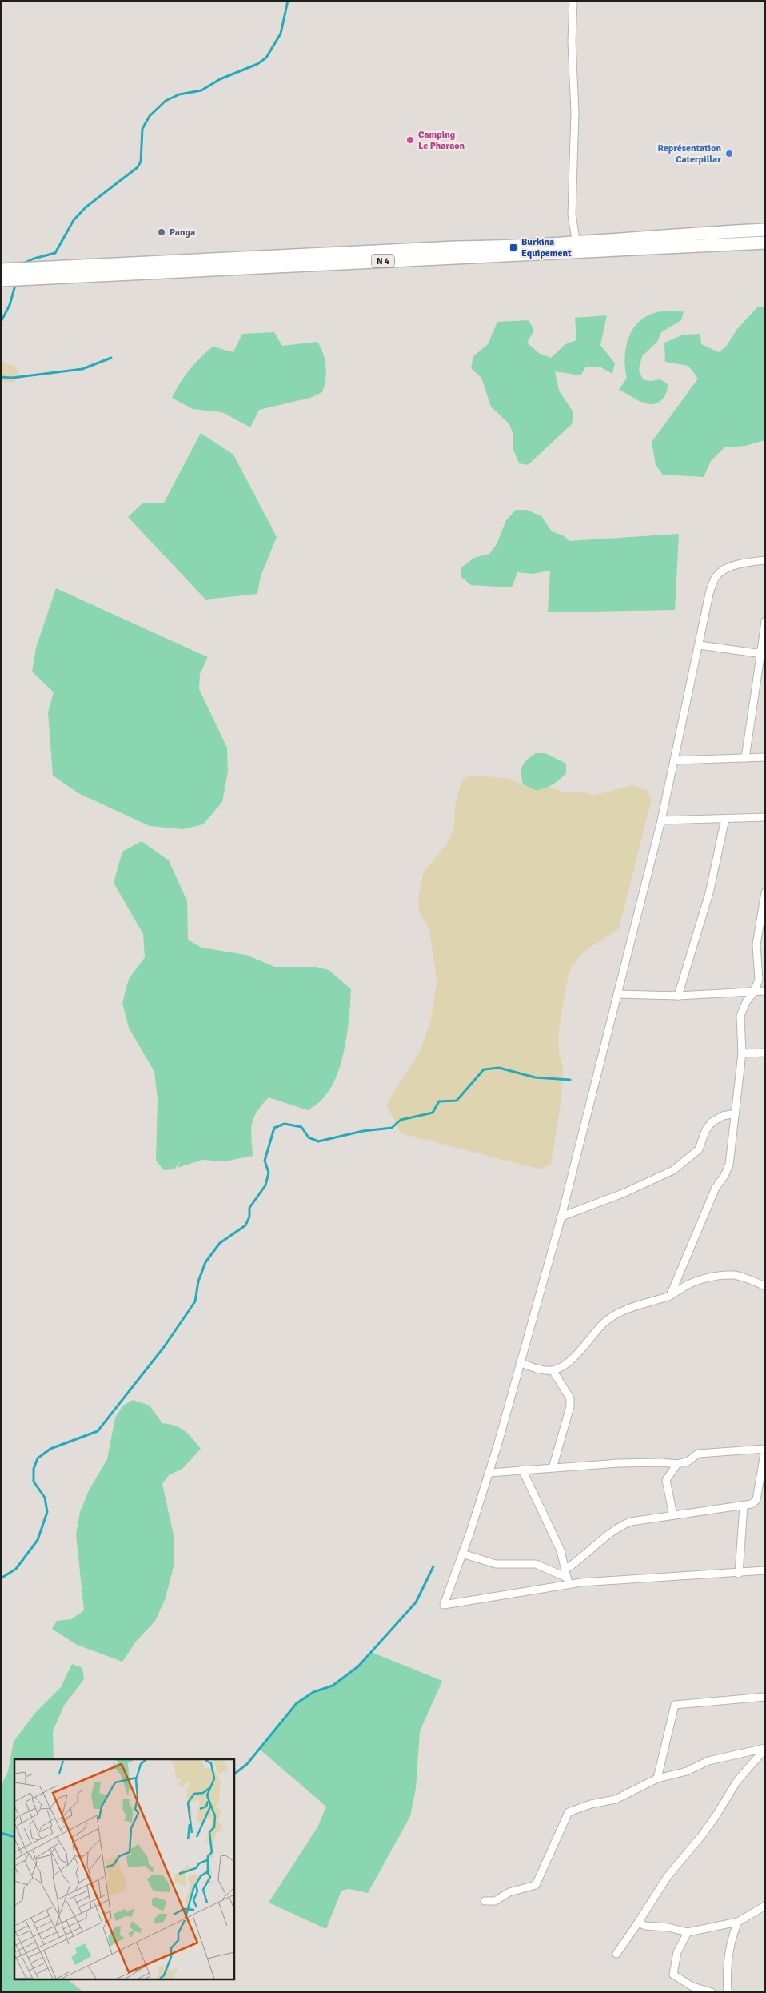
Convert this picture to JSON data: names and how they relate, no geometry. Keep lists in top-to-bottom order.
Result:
{
  "streets": {
    "highway": ["N 4"]
  },
  "places": {
    "other": ["Camping Le Pharaon", "Représentation Caterpillar", "Panga"],
    "transit": ["Burkina Equipement"]
  }
}
